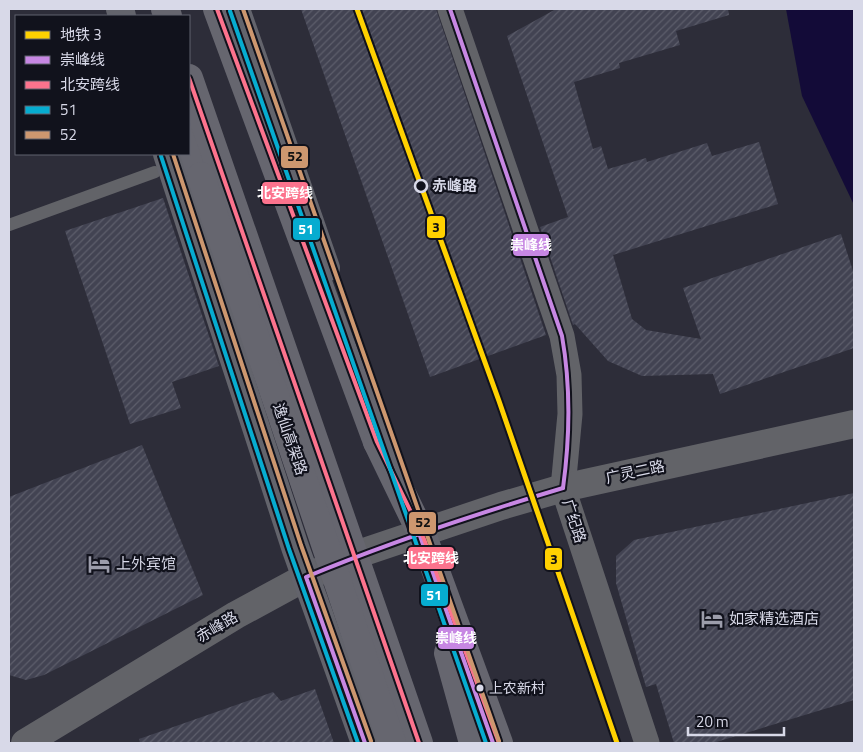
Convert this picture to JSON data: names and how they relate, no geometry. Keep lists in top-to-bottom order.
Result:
{
  "streets": {
    "highway": ["逸仙高架路"],
    "street": ["广灵二路", "广纪路", "赤峰路"]
  },
  "crossings": [
    ["广灵二路", "广纪路"],
    ["广灵二路", "赤峰路"]
  ],
  "places": {
    "other": ["赤峰路", "上农新村"],
    "hotel": ["上外宾馆", "如家精选酒店"]
  },
  "lines": [
    "metro line 3",
    "transit line 崇峰线",
    "transit line 北安跨线",
    "transit line 52",
    "transit line 51"
  ],
  "legend": [
    "地铁 3",
    "崇峰线",
    "北安跨线",
    "51",
    "52"
  ],
  "scale_bar": "20 m"
}
